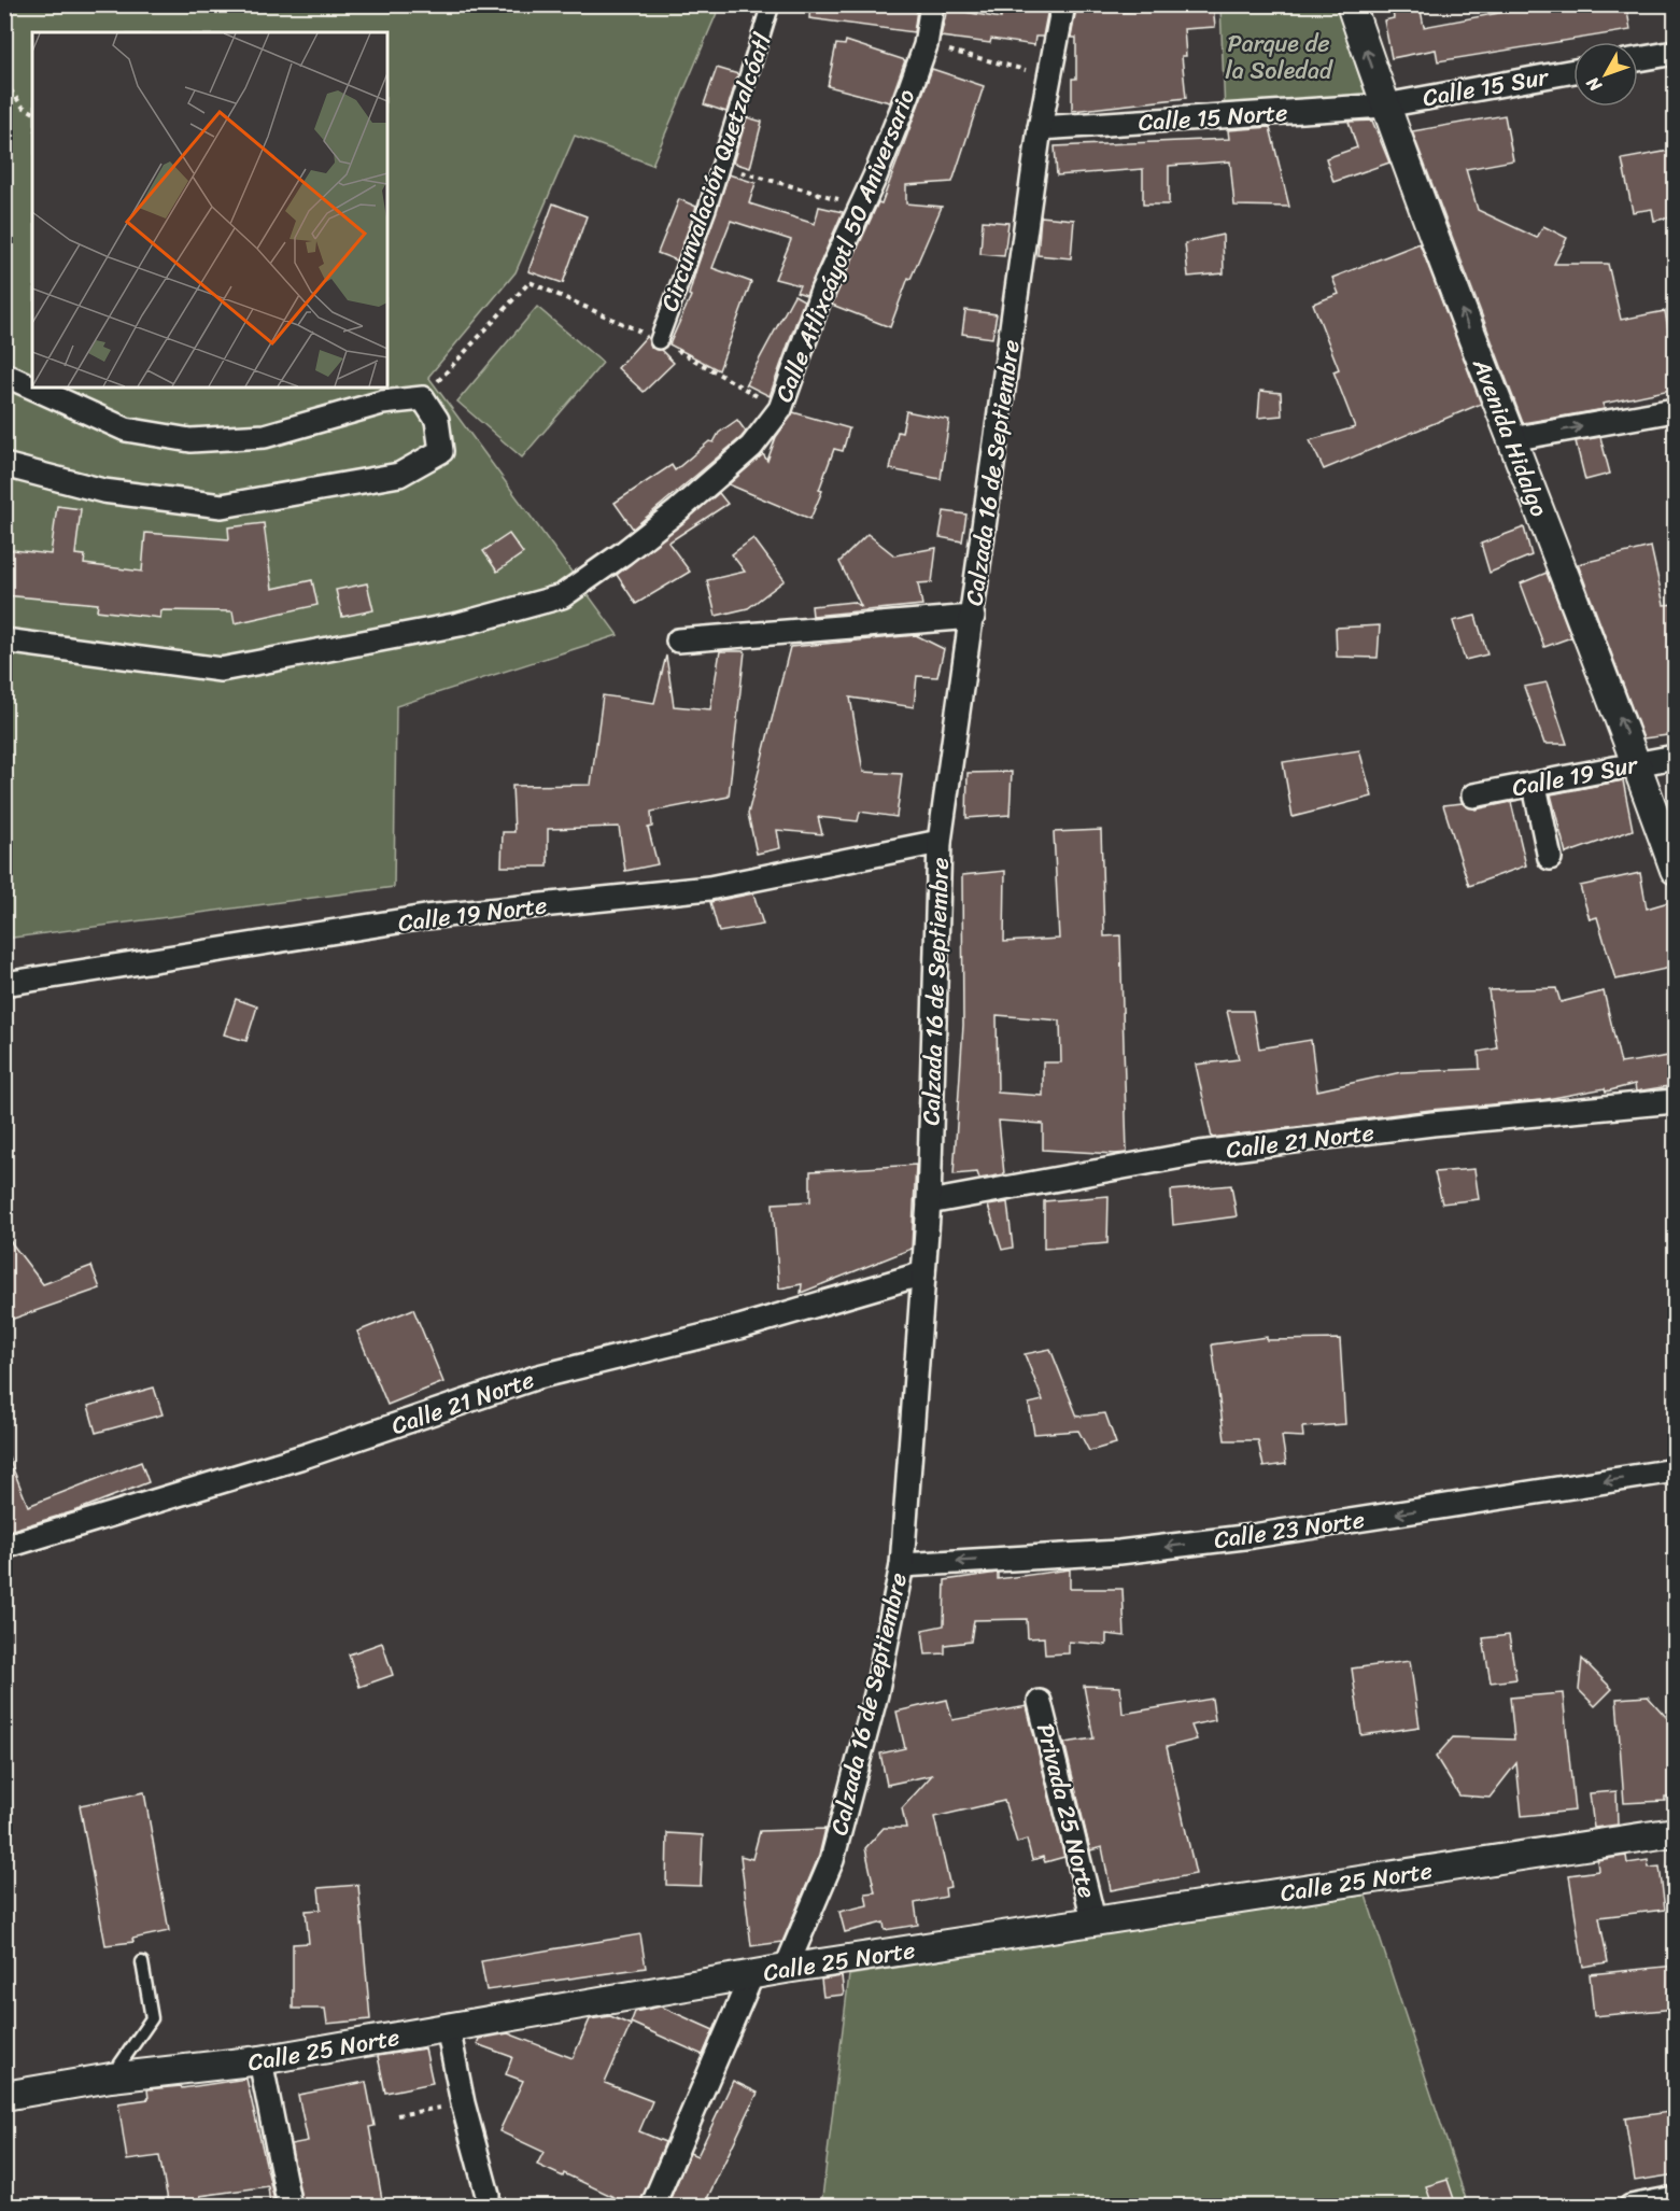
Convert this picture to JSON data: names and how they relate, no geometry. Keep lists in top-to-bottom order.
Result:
{
  "streets": {
    "street": [
      "Calle 15 Sur",
      "Calle 15 Norte",
      "Circunvalación Quetzalcóatl",
      "Calle Atlixcáyotl 50 Aniversario",
      "Avenida Hidalgo",
      "Calzada 16 de Septiembre",
      "Calle 19 Sur",
      "Calle 19 Norte",
      "Calle 21 Norte",
      "Calle 23 Norte",
      "Privada 25 Norte",
      "Calle 25 Norte"
    ]
  },
  "crossings": [
    ["Calle 15 Sur", "Calle 15 Norte"],
    ["Calle 15 Sur", "Avenida Hidalgo"],
    ["Calle 15 Norte", "Avenida Hidalgo"],
    ["Calle 15 Norte", "Calzada 16 de Septiembre"],
    ["Avenida Hidalgo", "Calle 19 Sur"],
    ["Calzada 16 de Septiembre", "Calle 19 Norte"],
    ["Calzada 16 de Septiembre", "Calle 21 Norte"],
    ["Calzada 16 de Septiembre", "Calle 23 Norte"],
    ["Calzada 16 de Septiembre", "Calle 25 Norte"],
    ["Privada 25 Norte", "Calle 25 Norte"]
  ],
  "one_way": ["Avenida Hidalgo", "Calle 23 Norte"],
  "parks": ["Parque de la Soledad"],
  "north": "bottom left"
}
